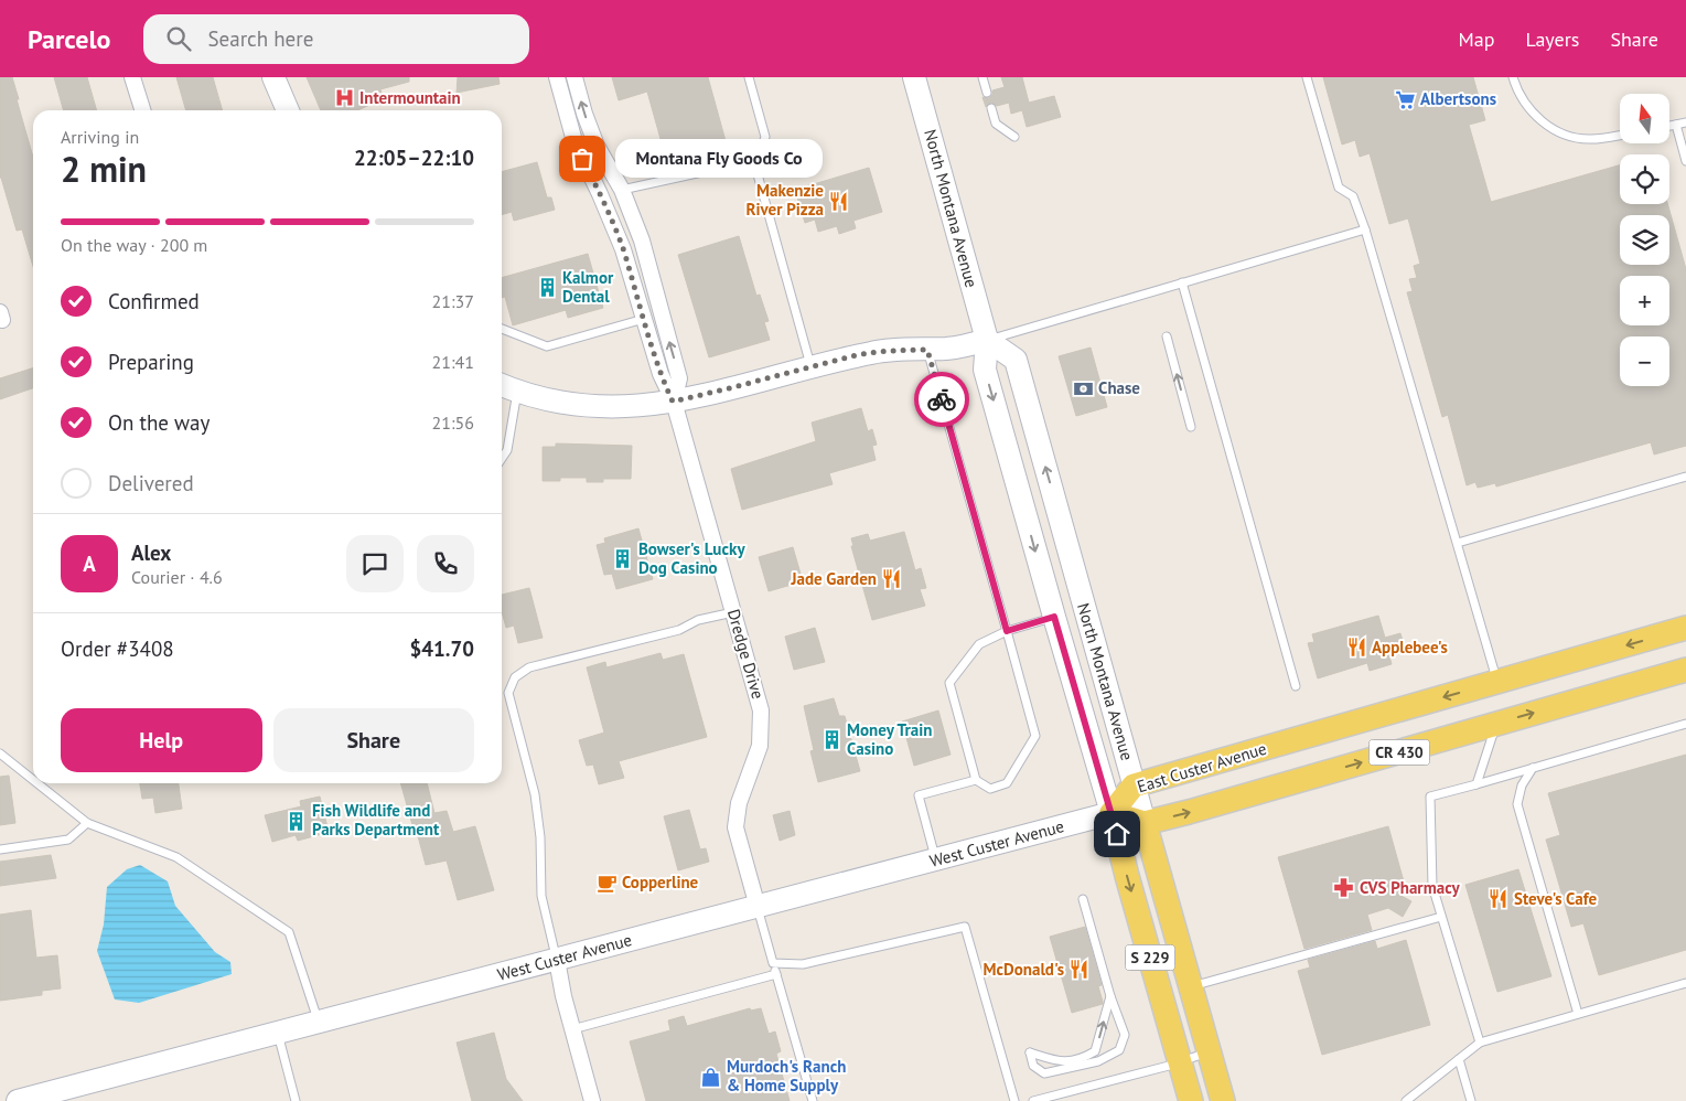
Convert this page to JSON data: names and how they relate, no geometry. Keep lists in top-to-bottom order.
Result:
{
  "streets": {
    "main road": [
      "North Montana Avenue",
      "CR 430",
      "East Custer Avenue",
      "West Custer Avenue",
      "S 229"
    ],
    "street": ["Dredge Drive"]
  },
  "crossings": [
    ["North Montana Avenue", "CR 430"],
    ["North Montana Avenue", "East Custer Avenue"],
    ["North Montana Avenue", "West Custer Avenue"],
    ["Dredge Drive", "West Custer Avenue"],
    ["CR 430", "East Custer Avenue"],
    ["East Custer Avenue", "West Custer Avenue"]
  ],
  "places": {
    "hospital": ["Intermountain"],
    "supermarket": ["Albertsons"],
    "other": ["Montana Fly Goods Co"],
    "restaurant": [
      "Makenzie River Pizza",
      "Jade Garden",
      "Applebee's",
      "Steve's Cafe",
      "McDonald's"
    ],
    "building": [
      "Kalmor Dental",
      "Bowser's Lucky Dog Casino",
      "Money Train Casino",
      "Fish Wildlife and Parks Department"
    ],
    "bank": ["Chase"],
    "cafe": ["Copperline"],
    "pharmacy": ["CVS Pharmacy"],
    "shop": ["Murdoch's Ranch & Home Supply"]
  },
  "north": "top",
  "page": {
    "header": "Parcelo",
    "search": "Search here",
    "nav": ["Map", "Layers", "Share"],
    "map_buttons": ["+", "−"],
    "heading": ["2 min", "Arriving in", "22:05–22:10"],
    "panel": [
      "Alex",
      "Courier · 4.6",
      "Order #3408",
      "$41.70"
    ],
    "bubble": "Montana Fly Goods Co",
    "bar": "On the way · 200 m",
    "list": [
      ["Confirmed", "21:37"],
      ["Preparing", "21:41"],
      ["On the way", "21:56"],
      "Delivered"
    ],
    "round": "A",
    "buttons": ["Help", "Share"]
  }
}
